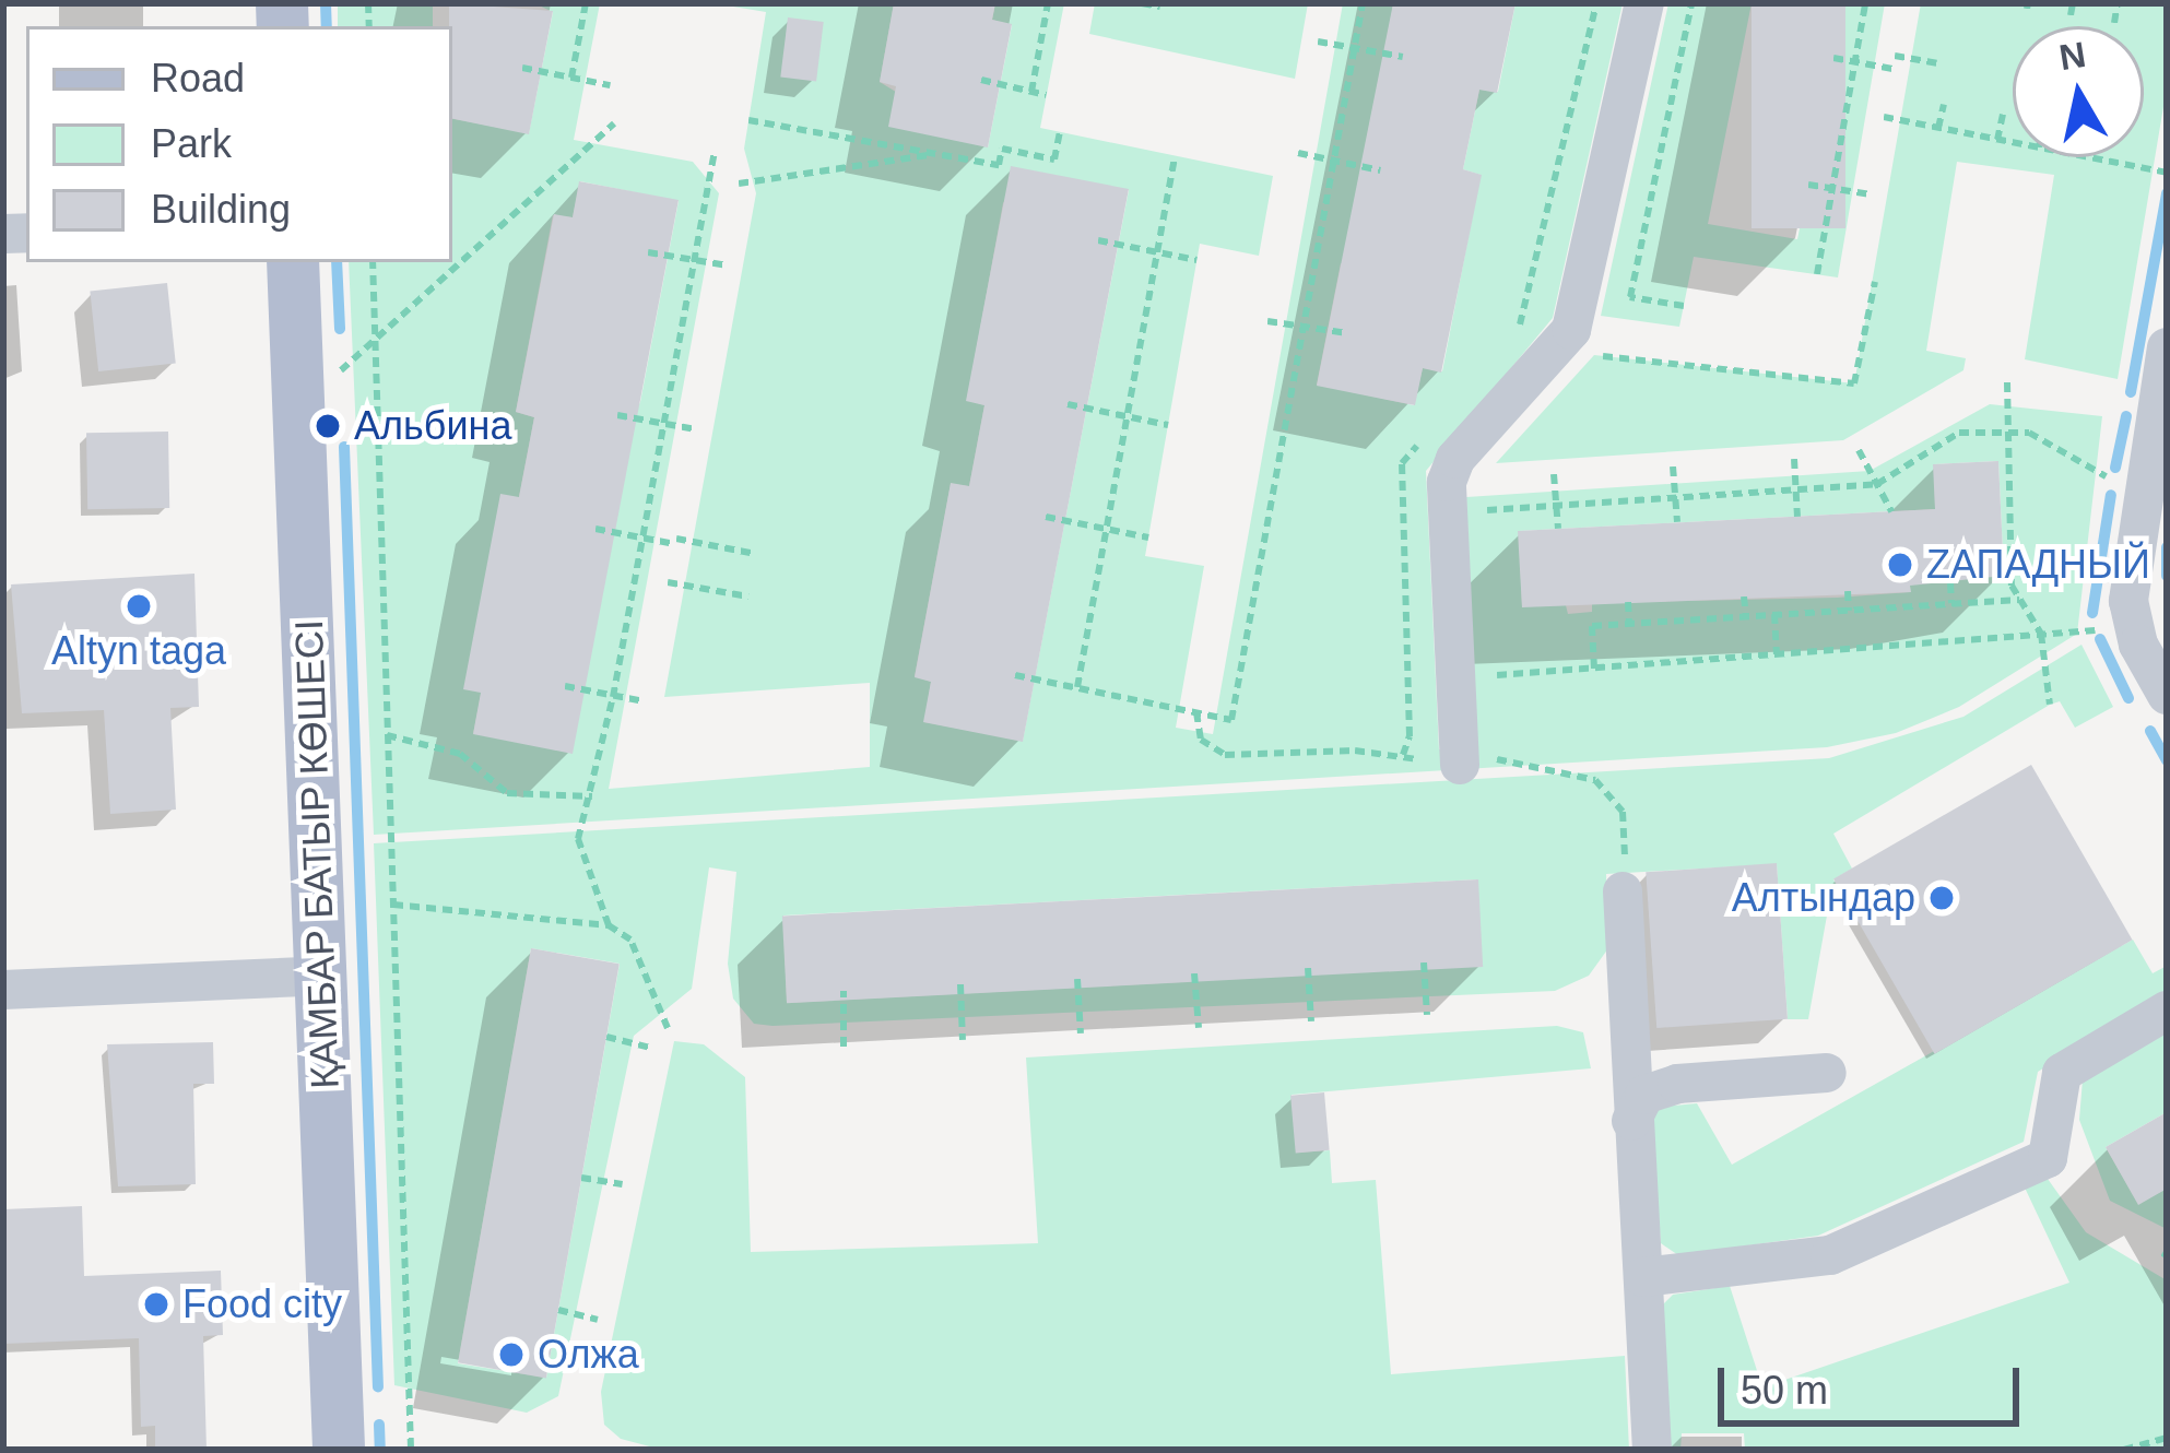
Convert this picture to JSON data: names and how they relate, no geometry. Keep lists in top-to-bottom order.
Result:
{
  "streets": {
    "main road": ["ҚАМБАР БАТЫР КӨШЕСІ"]
  },
  "places": [
    "Альбина",
    "ZАПАДНЫЙ",
    "Altyn taga",
    "Алтындар",
    "Food city",
    "Олжа"
  ],
  "legend": ["Road", "Park", "Building"],
  "scale_bar": "50 m",
  "north": "top"
}
